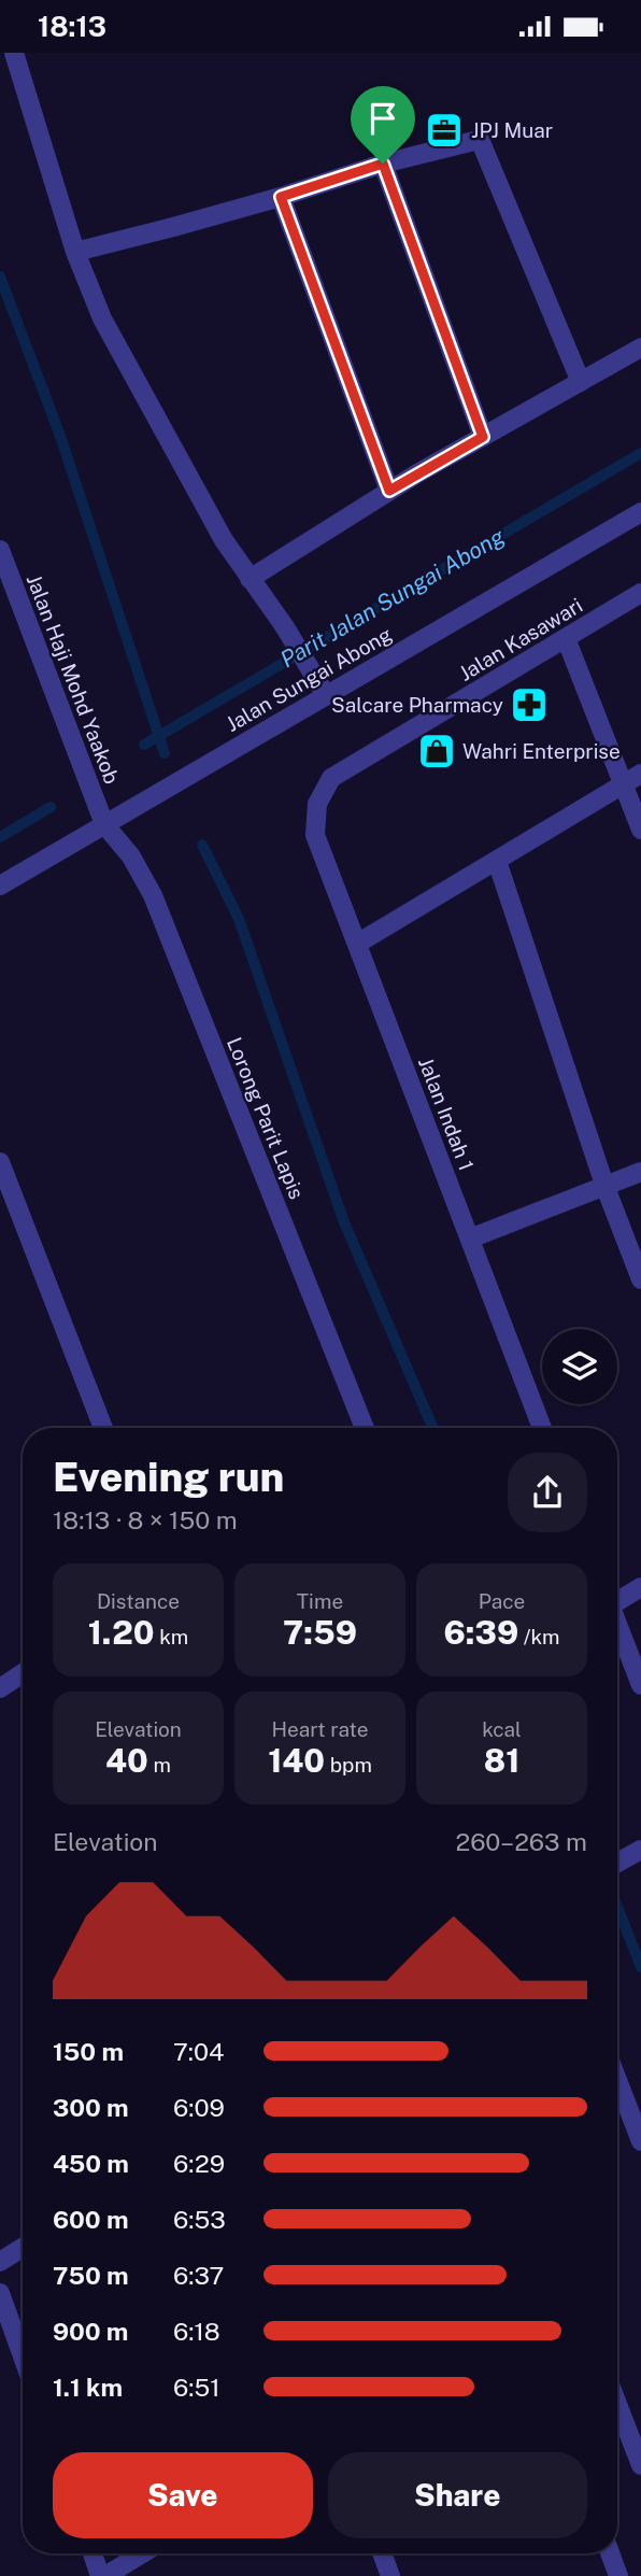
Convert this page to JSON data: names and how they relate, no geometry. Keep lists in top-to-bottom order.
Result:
{
  "streets": {
    "street": [
      "Jalan Kasawari",
      "Jalan Haji Mohd Yaakob",
      "Jalan Sungai Abong",
      "Jalan Indah 1",
      "Lorong Parit Lapis"
    ]
  },
  "crossings": [
    ["Jalan Kasawari", "Jalan Indah 1"],
    ["Jalan Haji Mohd Yaakob", "Jalan Sungai Abong"],
    ["Jalan Haji Mohd Yaakob", "Lorong Parit Lapis"],
    ["Jalan Sungai Abong", "Lorong Parit Lapis"]
  ],
  "water": ["Parit Jalan Sungai Abong"],
  "places": {
    "office": ["JPJ Muar"],
    "pharmacy": ["Salcare Pharmacy"],
    "shop": ["Wahri Enterprise"]
  },
  "page": {
    "status": "18:13",
    "heading": ["Evening run", "18:13 · 8 × 150 m"],
    "stats": [
      ["Distance", "1.20 km"],
      ["Time", "7:59"],
      ["Pace", "6:39 /km"],
      ["Elevation", "40 m"],
      ["Heart rate", "140 bpm"],
      ["kcal", "81"]
    ],
    "chart": ["Elevation", "260–263 m"],
    "list": [
      {
        "name": "150 m",
        "note": "7:04"
      },
      {
        "name": "300 m",
        "note": "6:09"
      },
      {
        "name": "450 m",
        "note": "6:29"
      },
      {
        "name": "600 m",
        "note": "6:53"
      },
      {
        "name": "750 m",
        "note": "6:37"
      },
      {
        "name": "900 m",
        "note": "6:18"
      },
      {
        "name": "1.1 km",
        "note": "6:51"
      }
    ],
    "buttons": ["Save", "Share"]
  }
}
